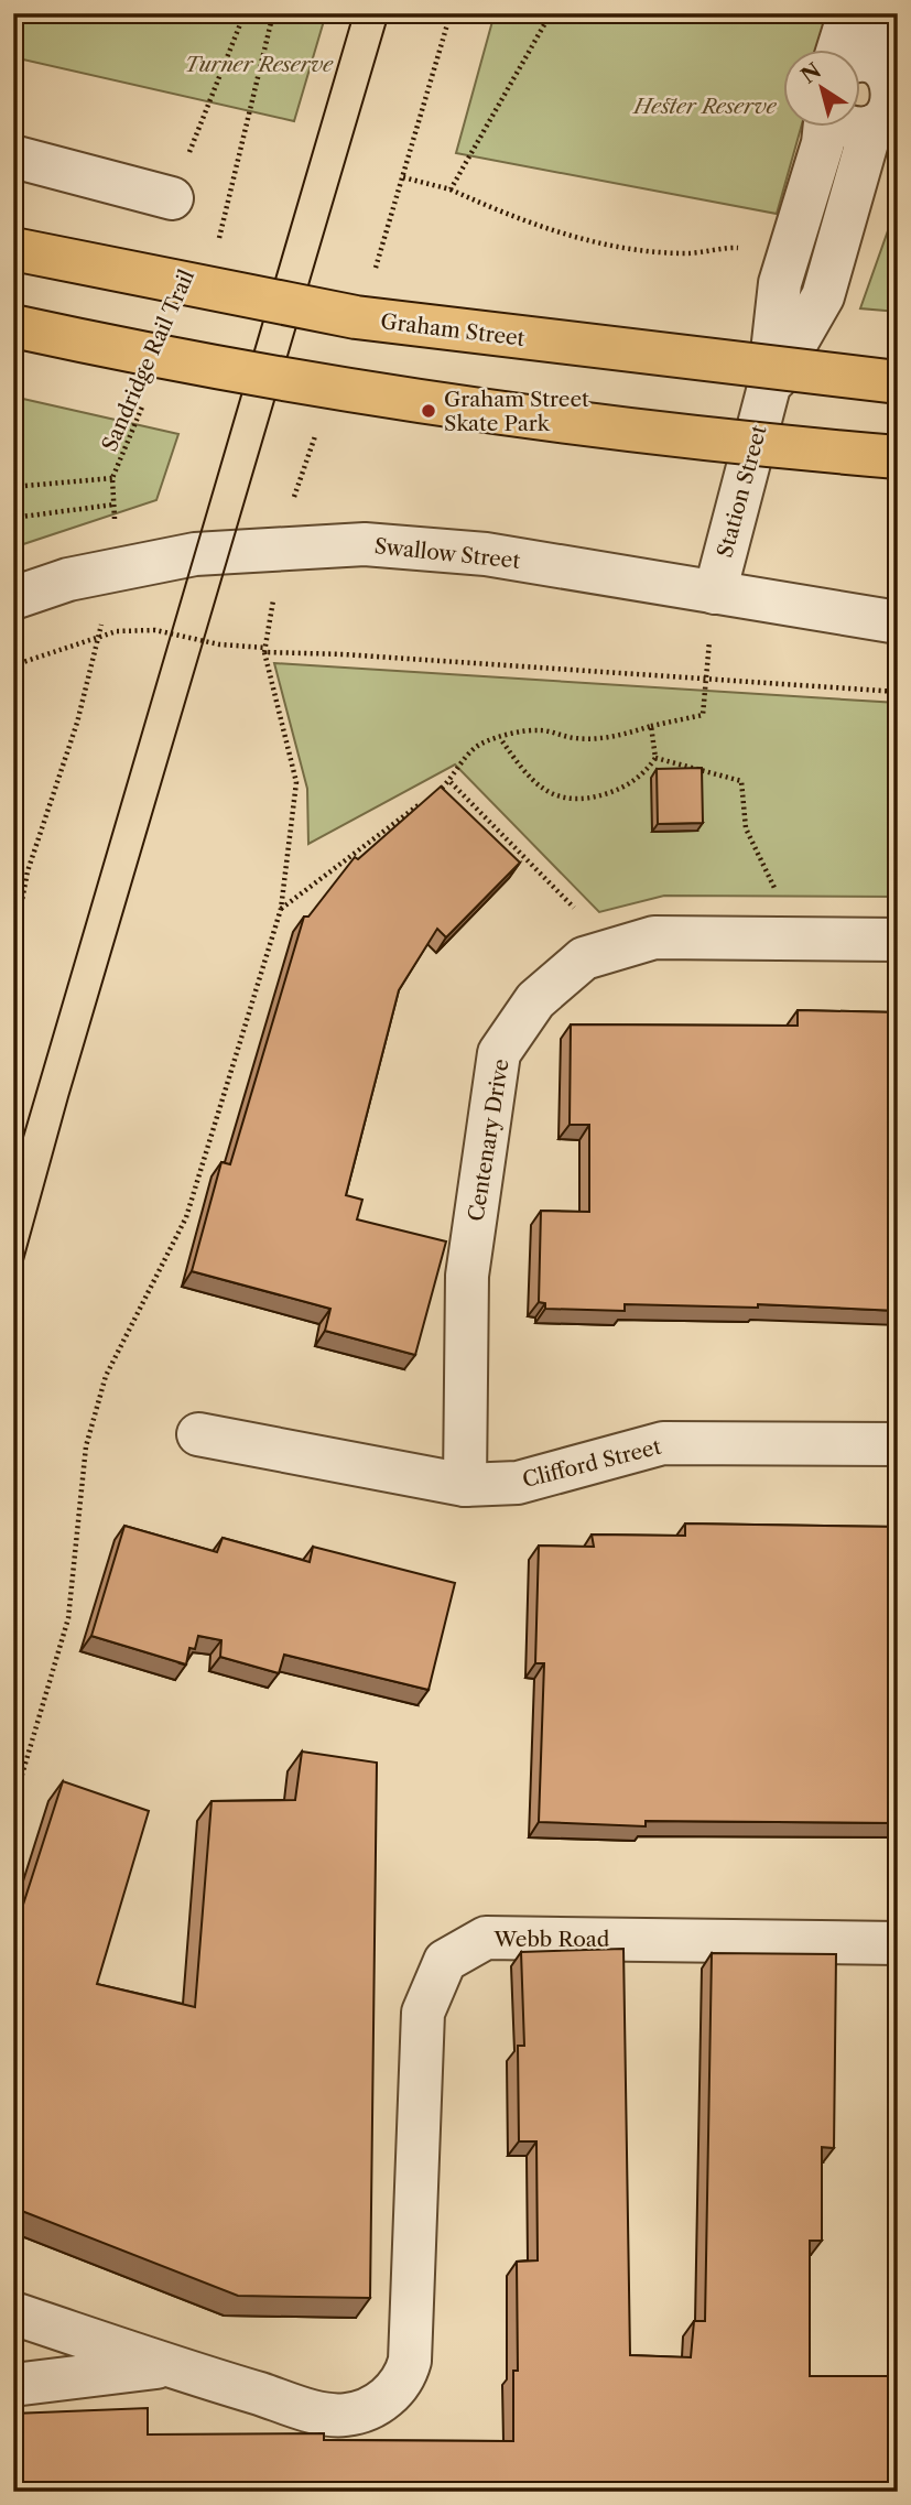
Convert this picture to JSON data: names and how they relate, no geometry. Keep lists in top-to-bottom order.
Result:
{
  "streets": {
    "main road": ["Graham Street"],
    "street": [
      "Station Street",
      "Swallow Street",
      "Centenary Drive",
      "Clifford Street",
      "Webb Road"
    ],
    "path": ["Sandridge Rail Trail"]
  },
  "crossings": [
    ["Sandridge Rail Trail", "Swallow Street"],
    ["Station Street", "Swallow Street"],
    ["Centenary Drive", "Clifford Street"]
  ],
  "parks": ["Turner Reserve", "Hester Reserve"],
  "places": ["Graham Street Skate Park"],
  "north": "top left"
}
